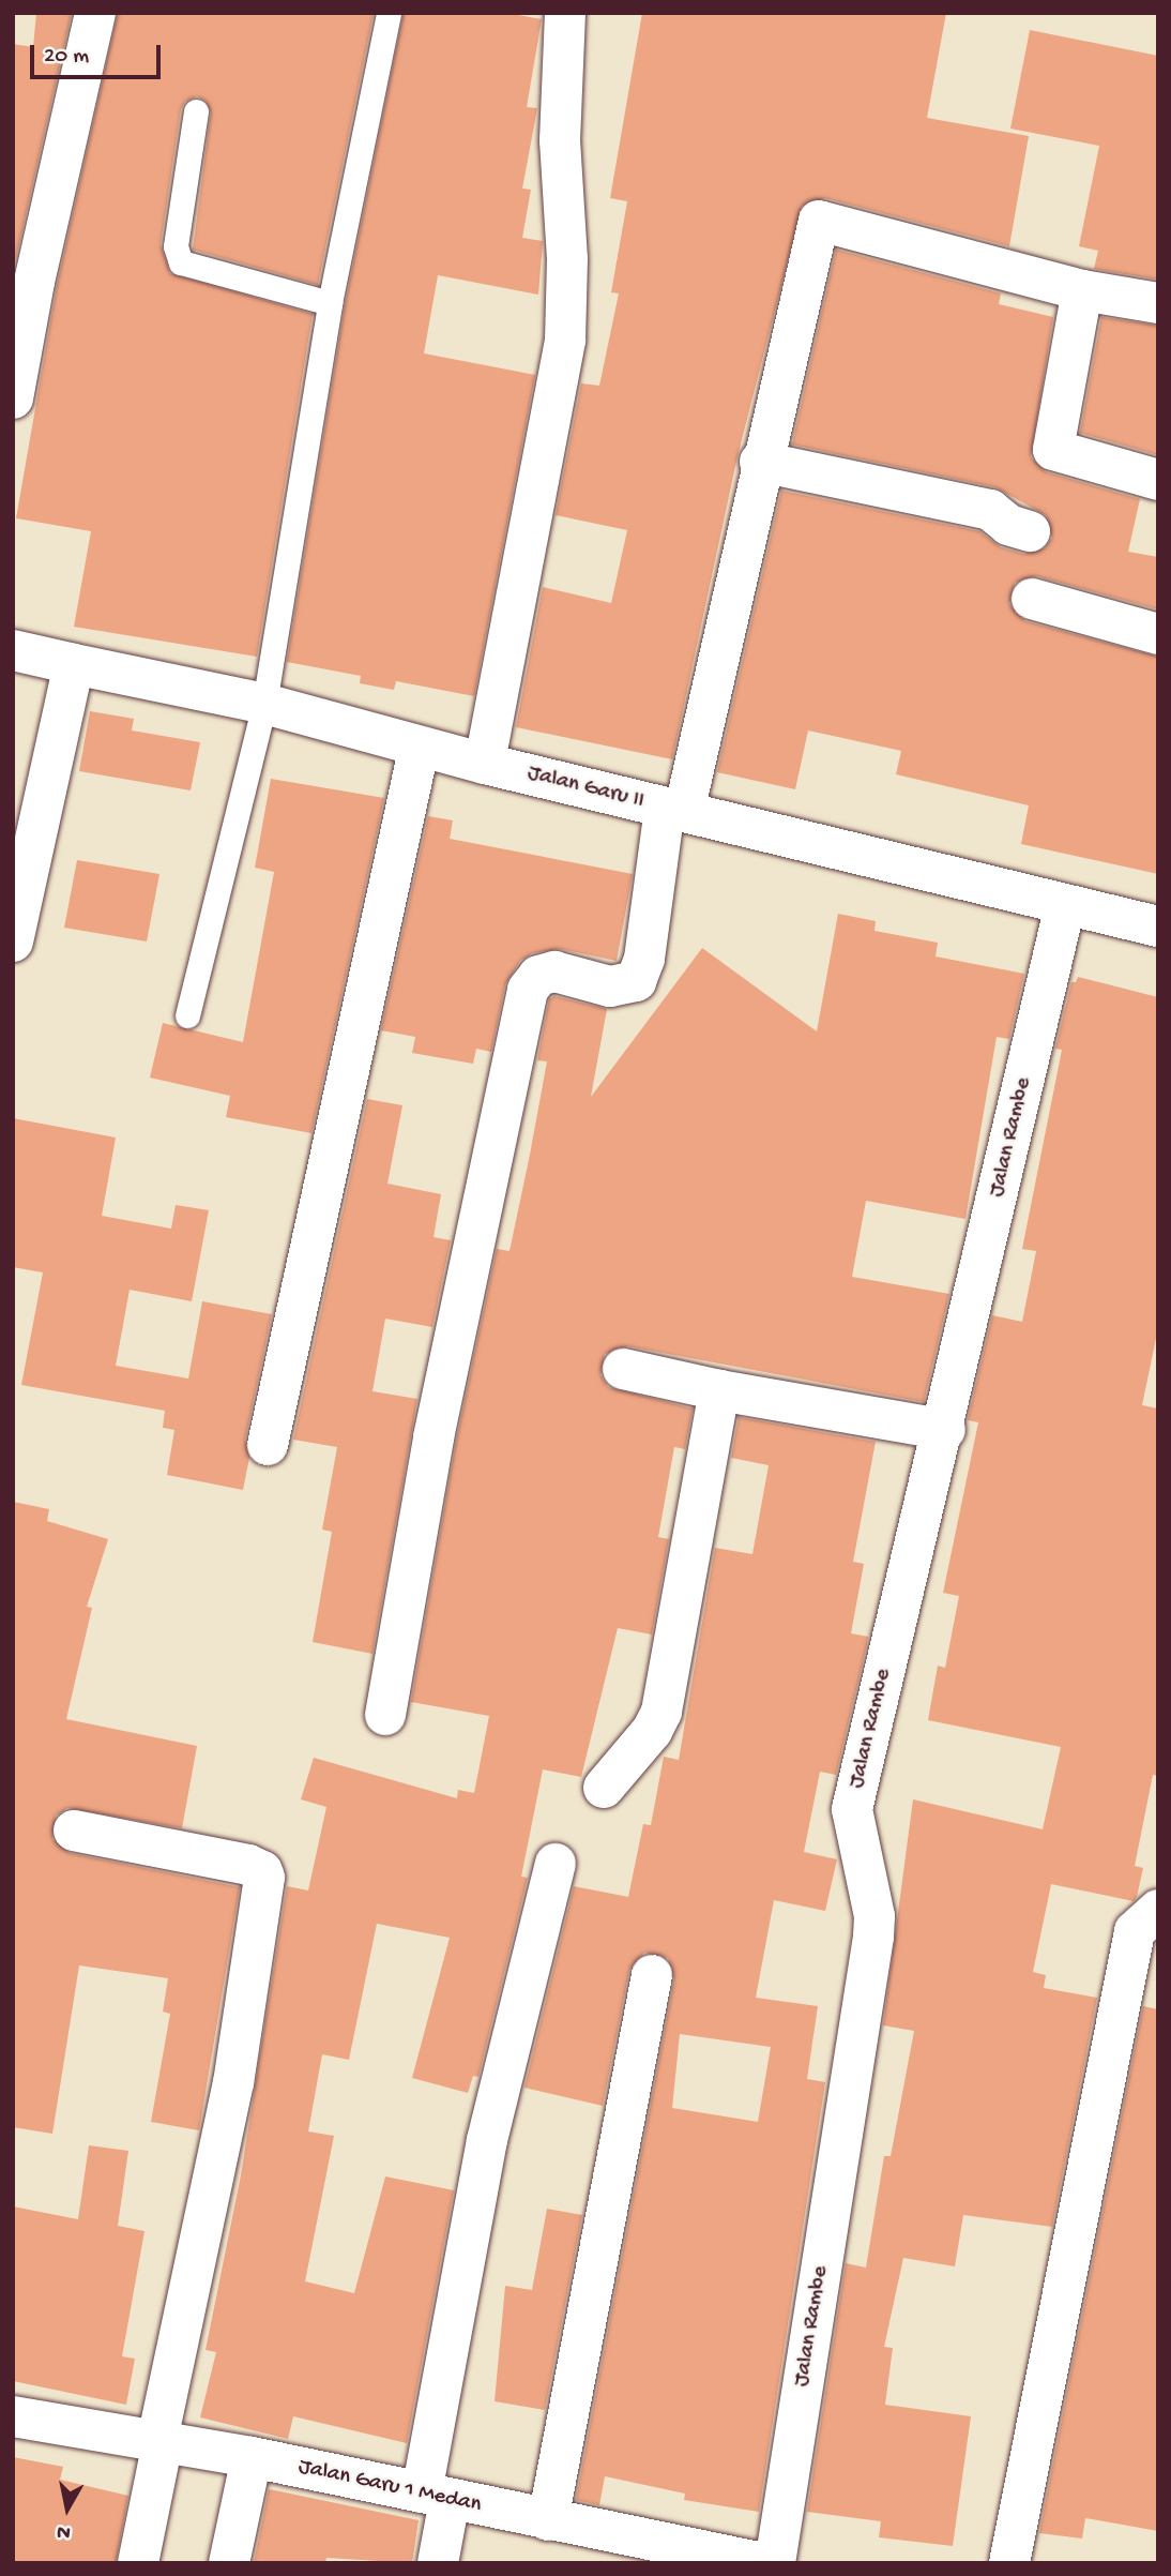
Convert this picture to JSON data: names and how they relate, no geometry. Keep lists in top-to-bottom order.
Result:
{
  "streets": {
    "street": ["Jalan Garu II", "Jalan Rambe", "Jalan Garu 1 Medan"]
  },
  "crossings": [
    ["Jalan Garu II", "Jalan Rambe"]
  ],
  "scale_bar": "20 m",
  "north": "bottom"
}
